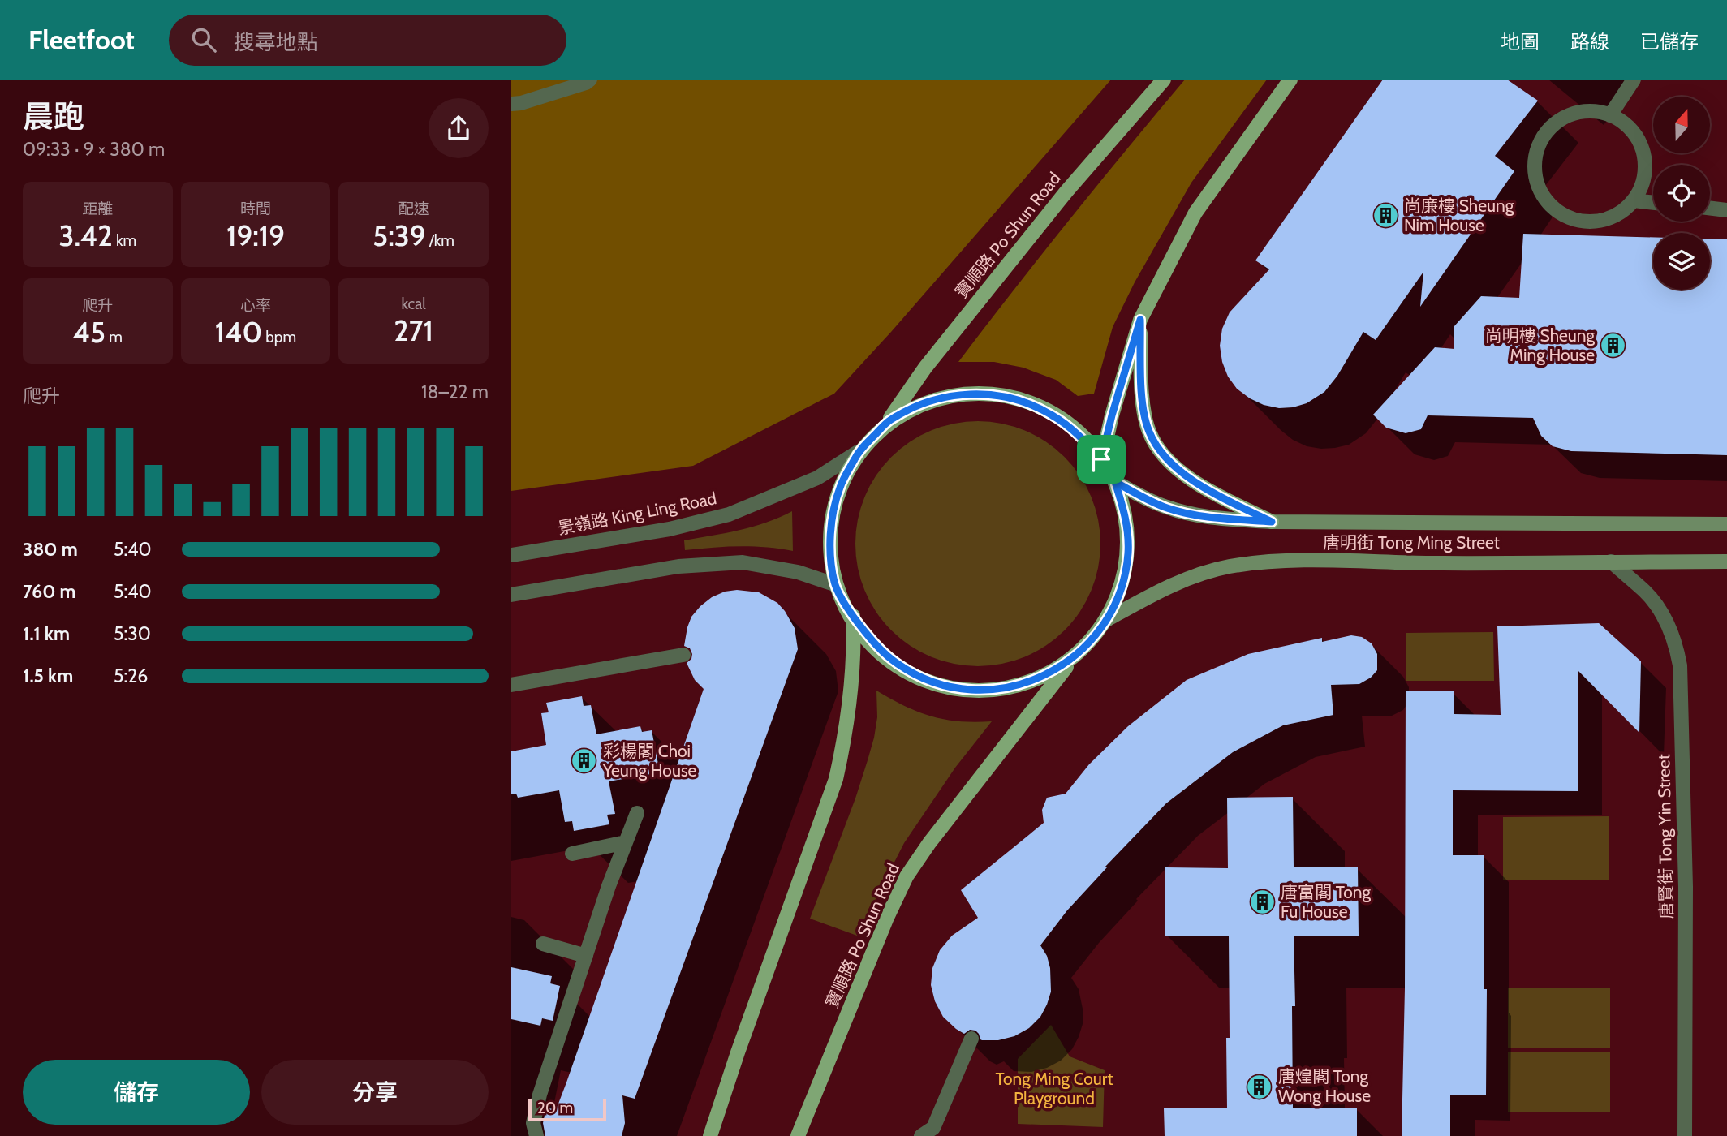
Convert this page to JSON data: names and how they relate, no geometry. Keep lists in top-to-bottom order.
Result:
{
  "streets": {
    "main road": ["寶順路 Po Shun Road", "唐明街 Tong Ming Street"],
    "street": ["景嶺路 King Ling Road", "唐賢街 Tong Yin Street"]
  },
  "crossings": [
    ["唐明街 Tong Ming Street", "唐賢街 Tong Yin Street"]
  ],
  "parks": ["Tong Ming Court Playground"],
  "places": {
    "building": [
      "尚廉樓 Sheung Nim House",
      "尚明樓 Sheung Ming House",
      "彩楊閣 Choi Yeung House",
      "唐富閣 Tong Fu House",
      "唐煌閣 Tong Wong House"
    ]
  },
  "scale_bar": "20 m",
  "north": "top",
  "page": {
    "header": "Fleetfoot",
    "search": "搜尋地點",
    "nav": ["地圖", "路線", "已儲存"],
    "heading": ["晨跑", "09:33 · 9 × 380 m"],
    "stats": [
      ["距離", "3.42 km"],
      ["時間", "19:19"],
      ["配速", "5:39 /km"],
      ["爬升", "45 m"],
      ["心率", "140 bpm"],
      ["kcal", "271"]
    ],
    "chart": ["爬升", "18–22 m"],
    "list": [
      {
        "name": "380 m",
        "note": "5:40"
      },
      {
        "name": "760 m",
        "note": "5:40"
      },
      {
        "name": "1.1 km",
        "note": "5:30"
      },
      {
        "name": "1.5 km",
        "note": "5:26"
      }
    ],
    "buttons": ["儲存", "分享"],
    "scale": "20 m"
  }
}
